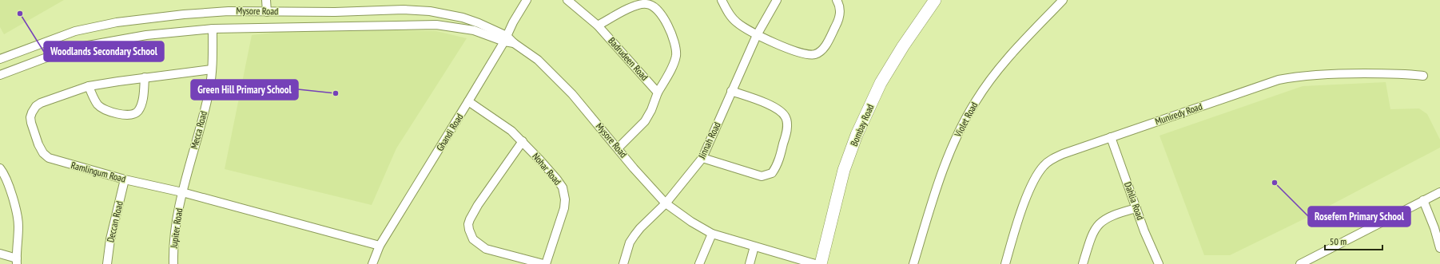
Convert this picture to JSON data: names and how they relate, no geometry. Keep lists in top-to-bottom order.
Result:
{
  "streets": {
    "street": [
      "Mysore Road",
      "Badrudeen Road",
      "Muniredy Road",
      "Violet Road",
      "Bombay Road",
      "Mecca Road",
      "Ghandi Road",
      "Jinnah Road",
      "Nohar Road",
      "Ramlingum Road",
      "Dahlia Road",
      "Deccan Road",
      "Jupiter Road"
    ]
  },
  "crossings": [
    ["Mysore Road", "Mecca Road"],
    ["Mysore Road", "Ghandi Road"],
    ["Mysore Road", "Jinnah Road"],
    ["Muniredy Road", "Dahlia Road"],
    ["Mecca Road", "Ramlingum Road"],
    ["Mecca Road", "Jupiter Road"],
    ["Ghandi Road", "Nohar Road"],
    ["Ghandi Road", "Ramlingum Road"],
    ["Ramlingum Road", "Deccan Road"],
    ["Ramlingum Road", "Jupiter Road"]
  ],
  "places": ["Woodlands Secondary School", "Green Hill Primary School", "Rosefern Primary School"],
  "scale_bar": "50 m"
}
